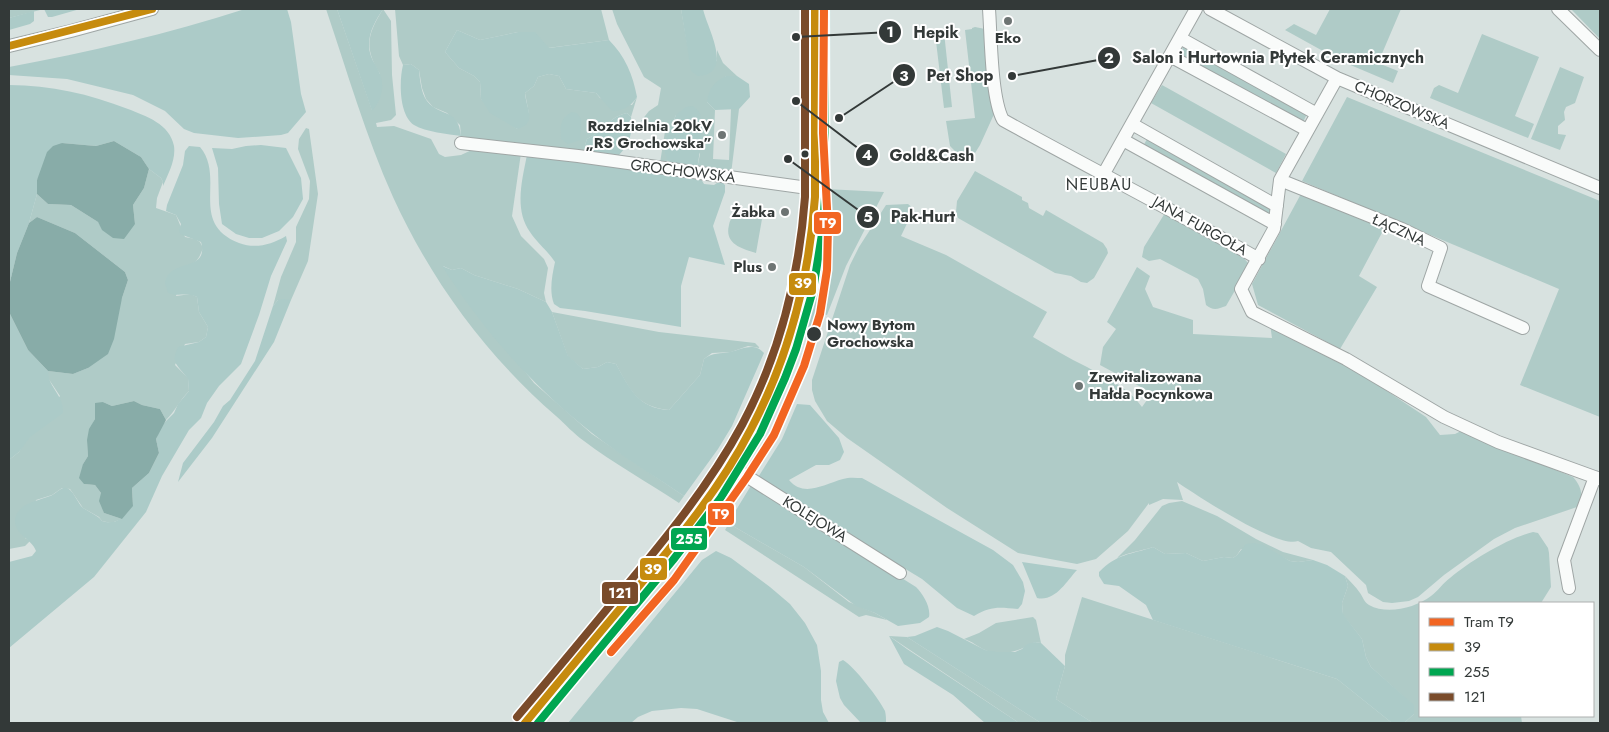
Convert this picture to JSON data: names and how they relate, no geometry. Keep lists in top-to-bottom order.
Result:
{
  "streets": {
    "street": [
      "CHORZOWSKA",
      "GROCHOWSKA",
      "JANA FURGOŁA",
      "ŁĄCZNA",
      "KOLEJOWA"
    ]
  },
  "districts": ["NEUBAU"],
  "places": [
    "Eko",
    "Hepik",
    "Salon i Hurtownia Płytek Ceramicznych",
    "Gold&Cash",
    "Pet Shop",
    "Rozdzielnia 20kV „RS Grochowska”",
    "Pak-Hurt",
    "Żabka",
    "Plus",
    "Nowy Bytom Grochowska",
    "Zrewitalizowana Hałda Pocynkowa"
  ],
  "lines": [
    "tram line T9",
    "transit line 39",
    "transit line 255",
    "transit line 121"
  ],
  "legend": [
    "Tram T9",
    "39",
    "255",
    "121"
  ]
}
